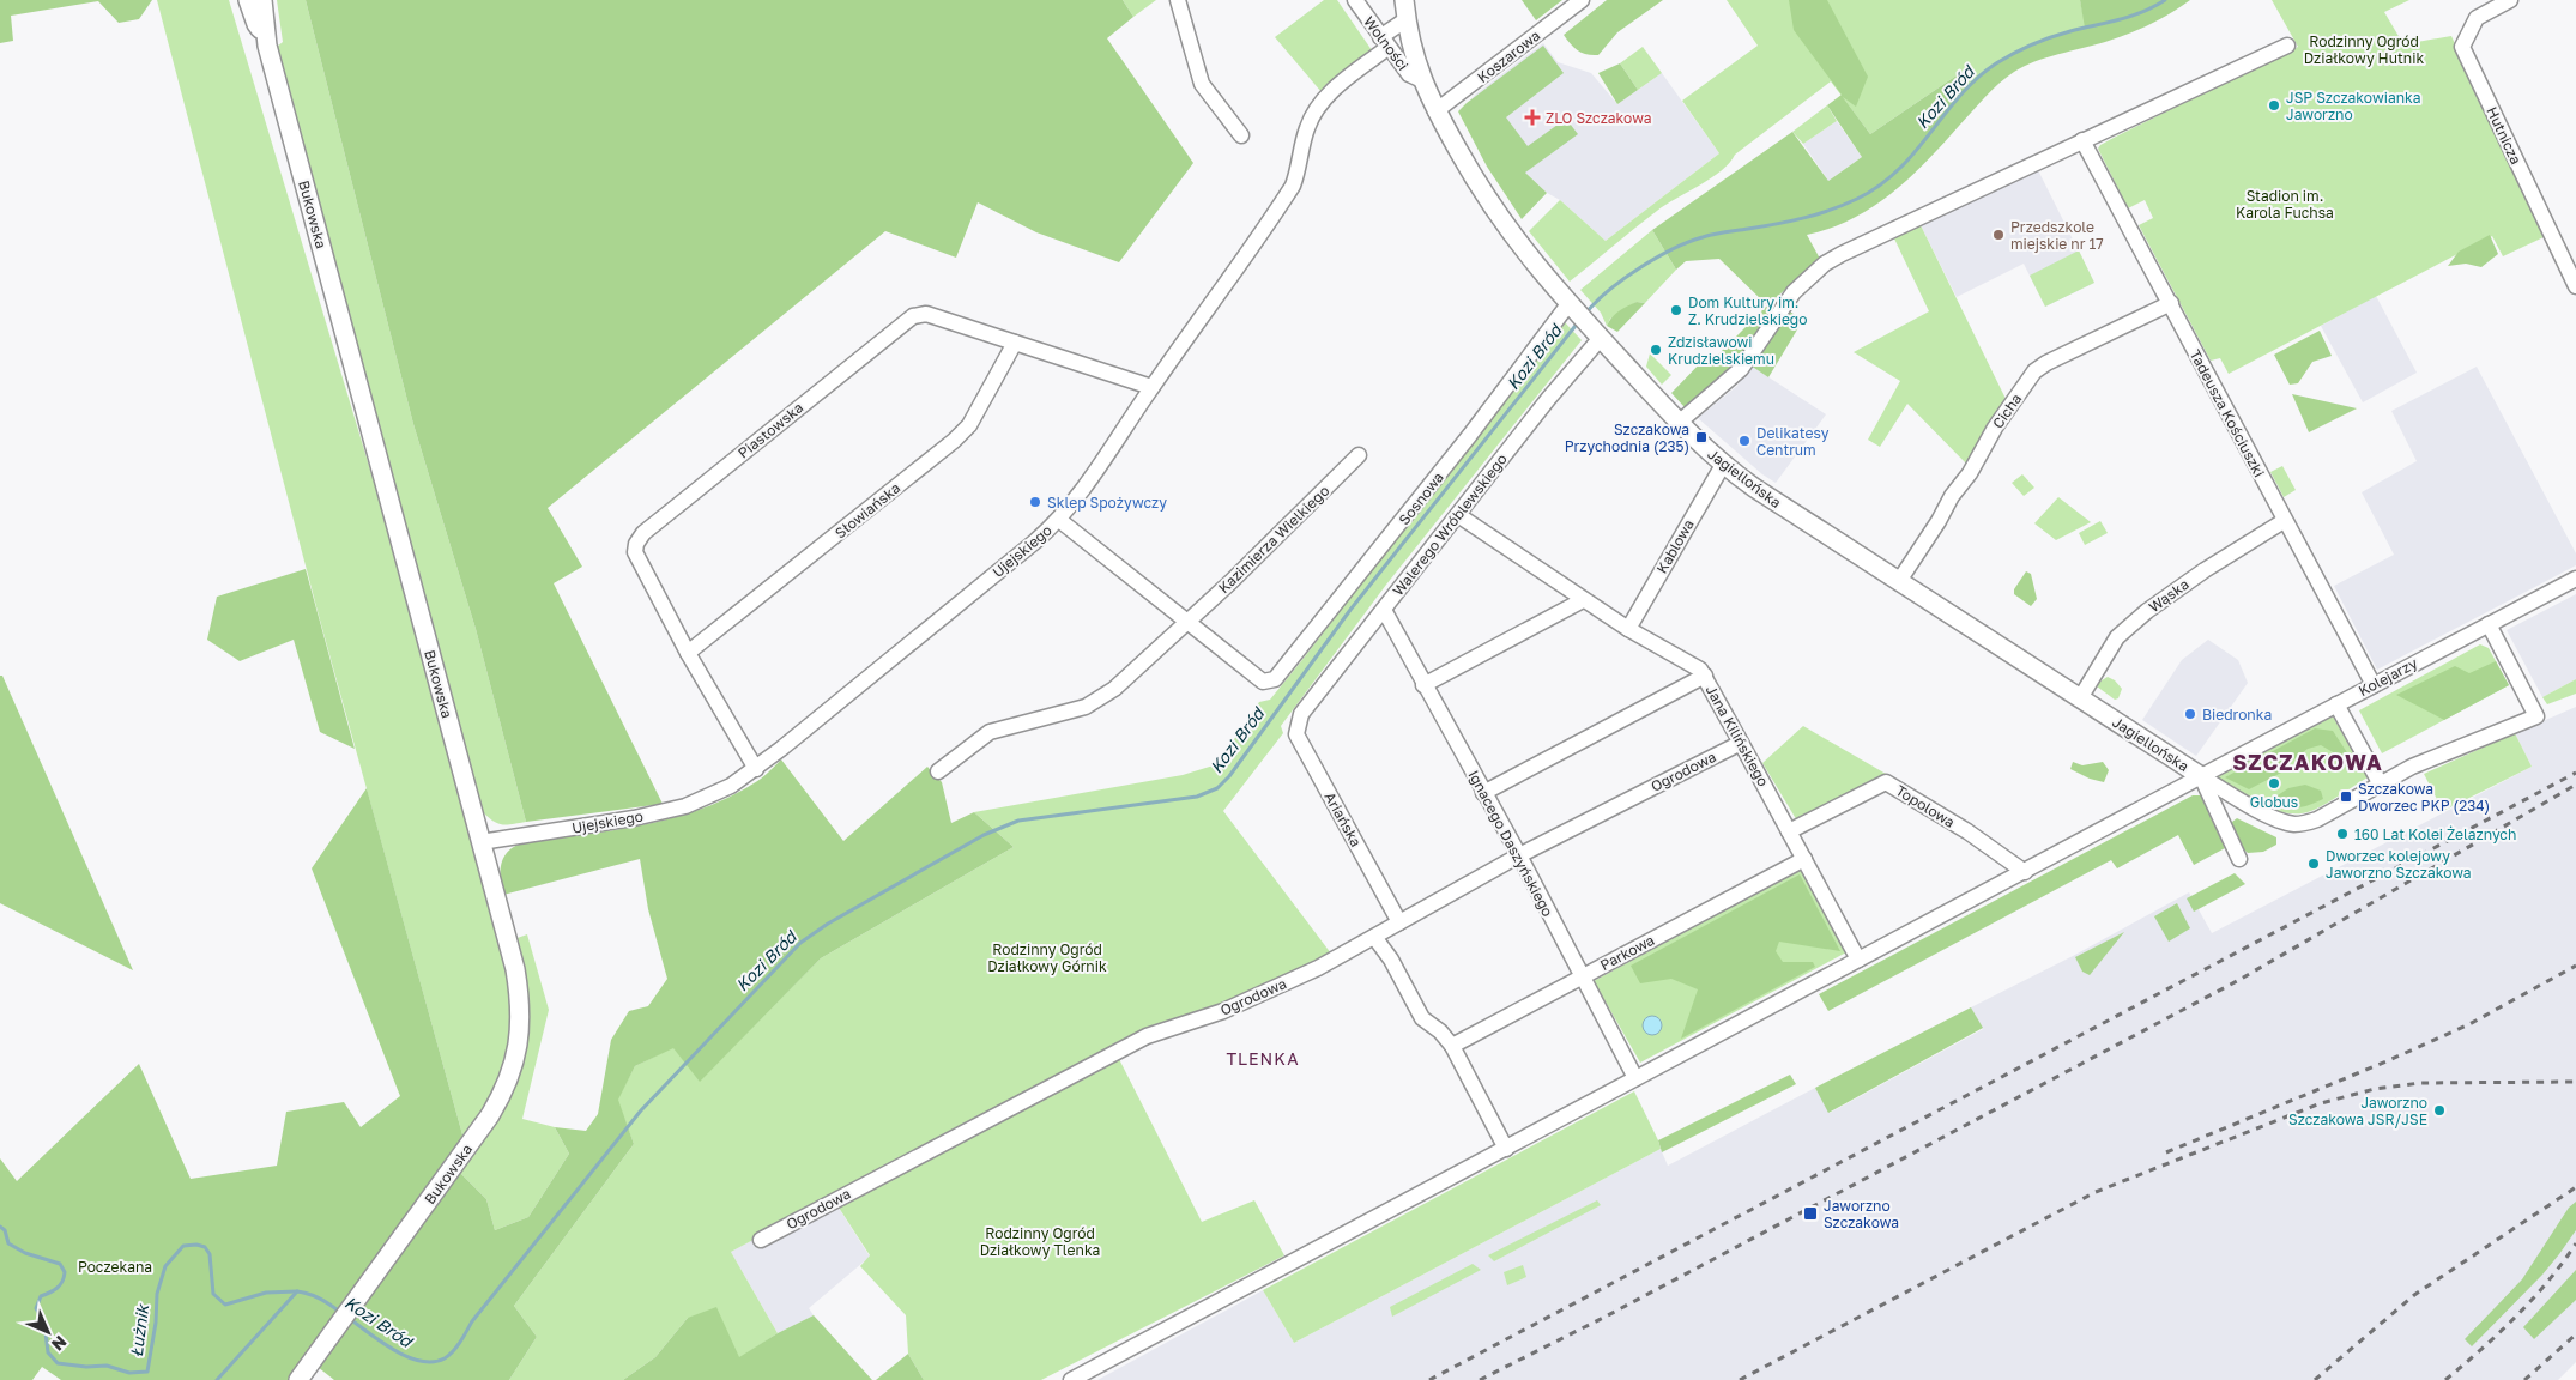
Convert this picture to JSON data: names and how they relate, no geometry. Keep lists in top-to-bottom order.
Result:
{
  "streets": {
    "street": [
      "Wolności",
      "Koszarowa",
      "Hutnicza",
      "Bukowska",
      "Cicha",
      "Tadeusza Kościuszki",
      "Piastowska",
      "Jagiellońska",
      "Sosnowa",
      "Słowiańska",
      "Walerego Wróblewskiego",
      "Kazimierza Wielkiego",
      "Kablowa",
      "Ujejskiego",
      "Wąska",
      "Kolejarzy",
      "Jana Kilińskiego",
      "Ogrodowa",
      "Topolowa",
      "Ariańska",
      "Ignacego Daszyńskiego",
      "Parkowa"
    ]
  },
  "crossings": [
    ["Wolności", "Jagiellońska"],
    ["Wolności", "Ujejskiego"],
    ["Koszarowa", "Jagiellońska"],
    ["Bukowska", "Ujejskiego"],
    ["Cicha", "Tadeusza Kościuszki"],
    ["Cicha", "Jagiellońska"],
    ["Tadeusza Kościuszki", "Wąska"],
    ["Tadeusza Kościuszki", "Kolejarzy"],
    ["Piastowska", "Słowiańska"],
    ["Piastowska", "Ujejskiego"],
    ["Jagiellońska", "Sosnowa"],
    ["Jagiellońska", "Walerego Wróblewskiego"],
    ["Jagiellońska", "Kablowa"],
    ["Jagiellońska", "Ujejskiego"],
    ["Jagiellońska", "Wąska"],
    ["Jagiellońska", "Kolejarzy"],
    ["Sosnowa", "Kazimierza Wielkiego"],
    ["Walerego Wróblewskiego", "Jana Kilińskiego"],
    ["Walerego Wróblewskiego", "Ariańska"],
    ["Walerego Wróblewskiego", "Ignacego Daszyńskiego"],
    ["Kablowa", "Jana Kilińskiego"],
    ["Kolejarzy", "Jana Kilińskiego"],
    ["Kolejarzy", "Topolowa"],
    ["Kolejarzy", "Ignacego Daszyńskiego"],
    ["Jana Kilińskiego", "Ogrodowa"],
    ["Jana Kilińskiego", "Topolowa"],
    ["Jana Kilińskiego", "Parkowa"],
    ["Ogrodowa", "Ariańska"],
    ["Ogrodowa", "Ignacego Daszyńskiego"],
    ["Ariańska", "Parkowa"],
    ["Ignacego Daszyńskiego", "Parkowa"]
  ],
  "districts": ["SZCZAKOWA", "TLENKA"],
  "water": ["Kozi Bród", "Łużnik"],
  "parks": [
    "Rodzinny Ogród Działkowy Hutnik",
    "Stadion im. Karola Fuchsa",
    "Rodzinny Ogród Działkowy Górnik",
    "Rodzinny Ogród Działkowy Tlenka",
    "Poczekana"
  ],
  "places": {
    "other": [
      "JSP Szczakowianka Jaworzno",
      "Przedszkole miejskie nr 17",
      "Dom Kultury im. Z. Krudzielskiego",
      "Zdzisławowi Krudzielskiemu",
      "Delikatesy Centrum",
      "Sklep Spożywczy",
      "Biedronka",
      "Globus",
      "160 Lat Kolei Żelaznych",
      "Dworzec kolejowy Jaworzno Szczakowa",
      "Jaworzno Szczakowa JSR/JSE"
    ],
    "health": ["ZLO Szczakowa"],
    "transit": ["Szczakowa Przychodnia (235)", "Szczakowa Dworzec PKP (234)", "Jaworzno Szczakowa"]
  },
  "north": "bottom right"
}
